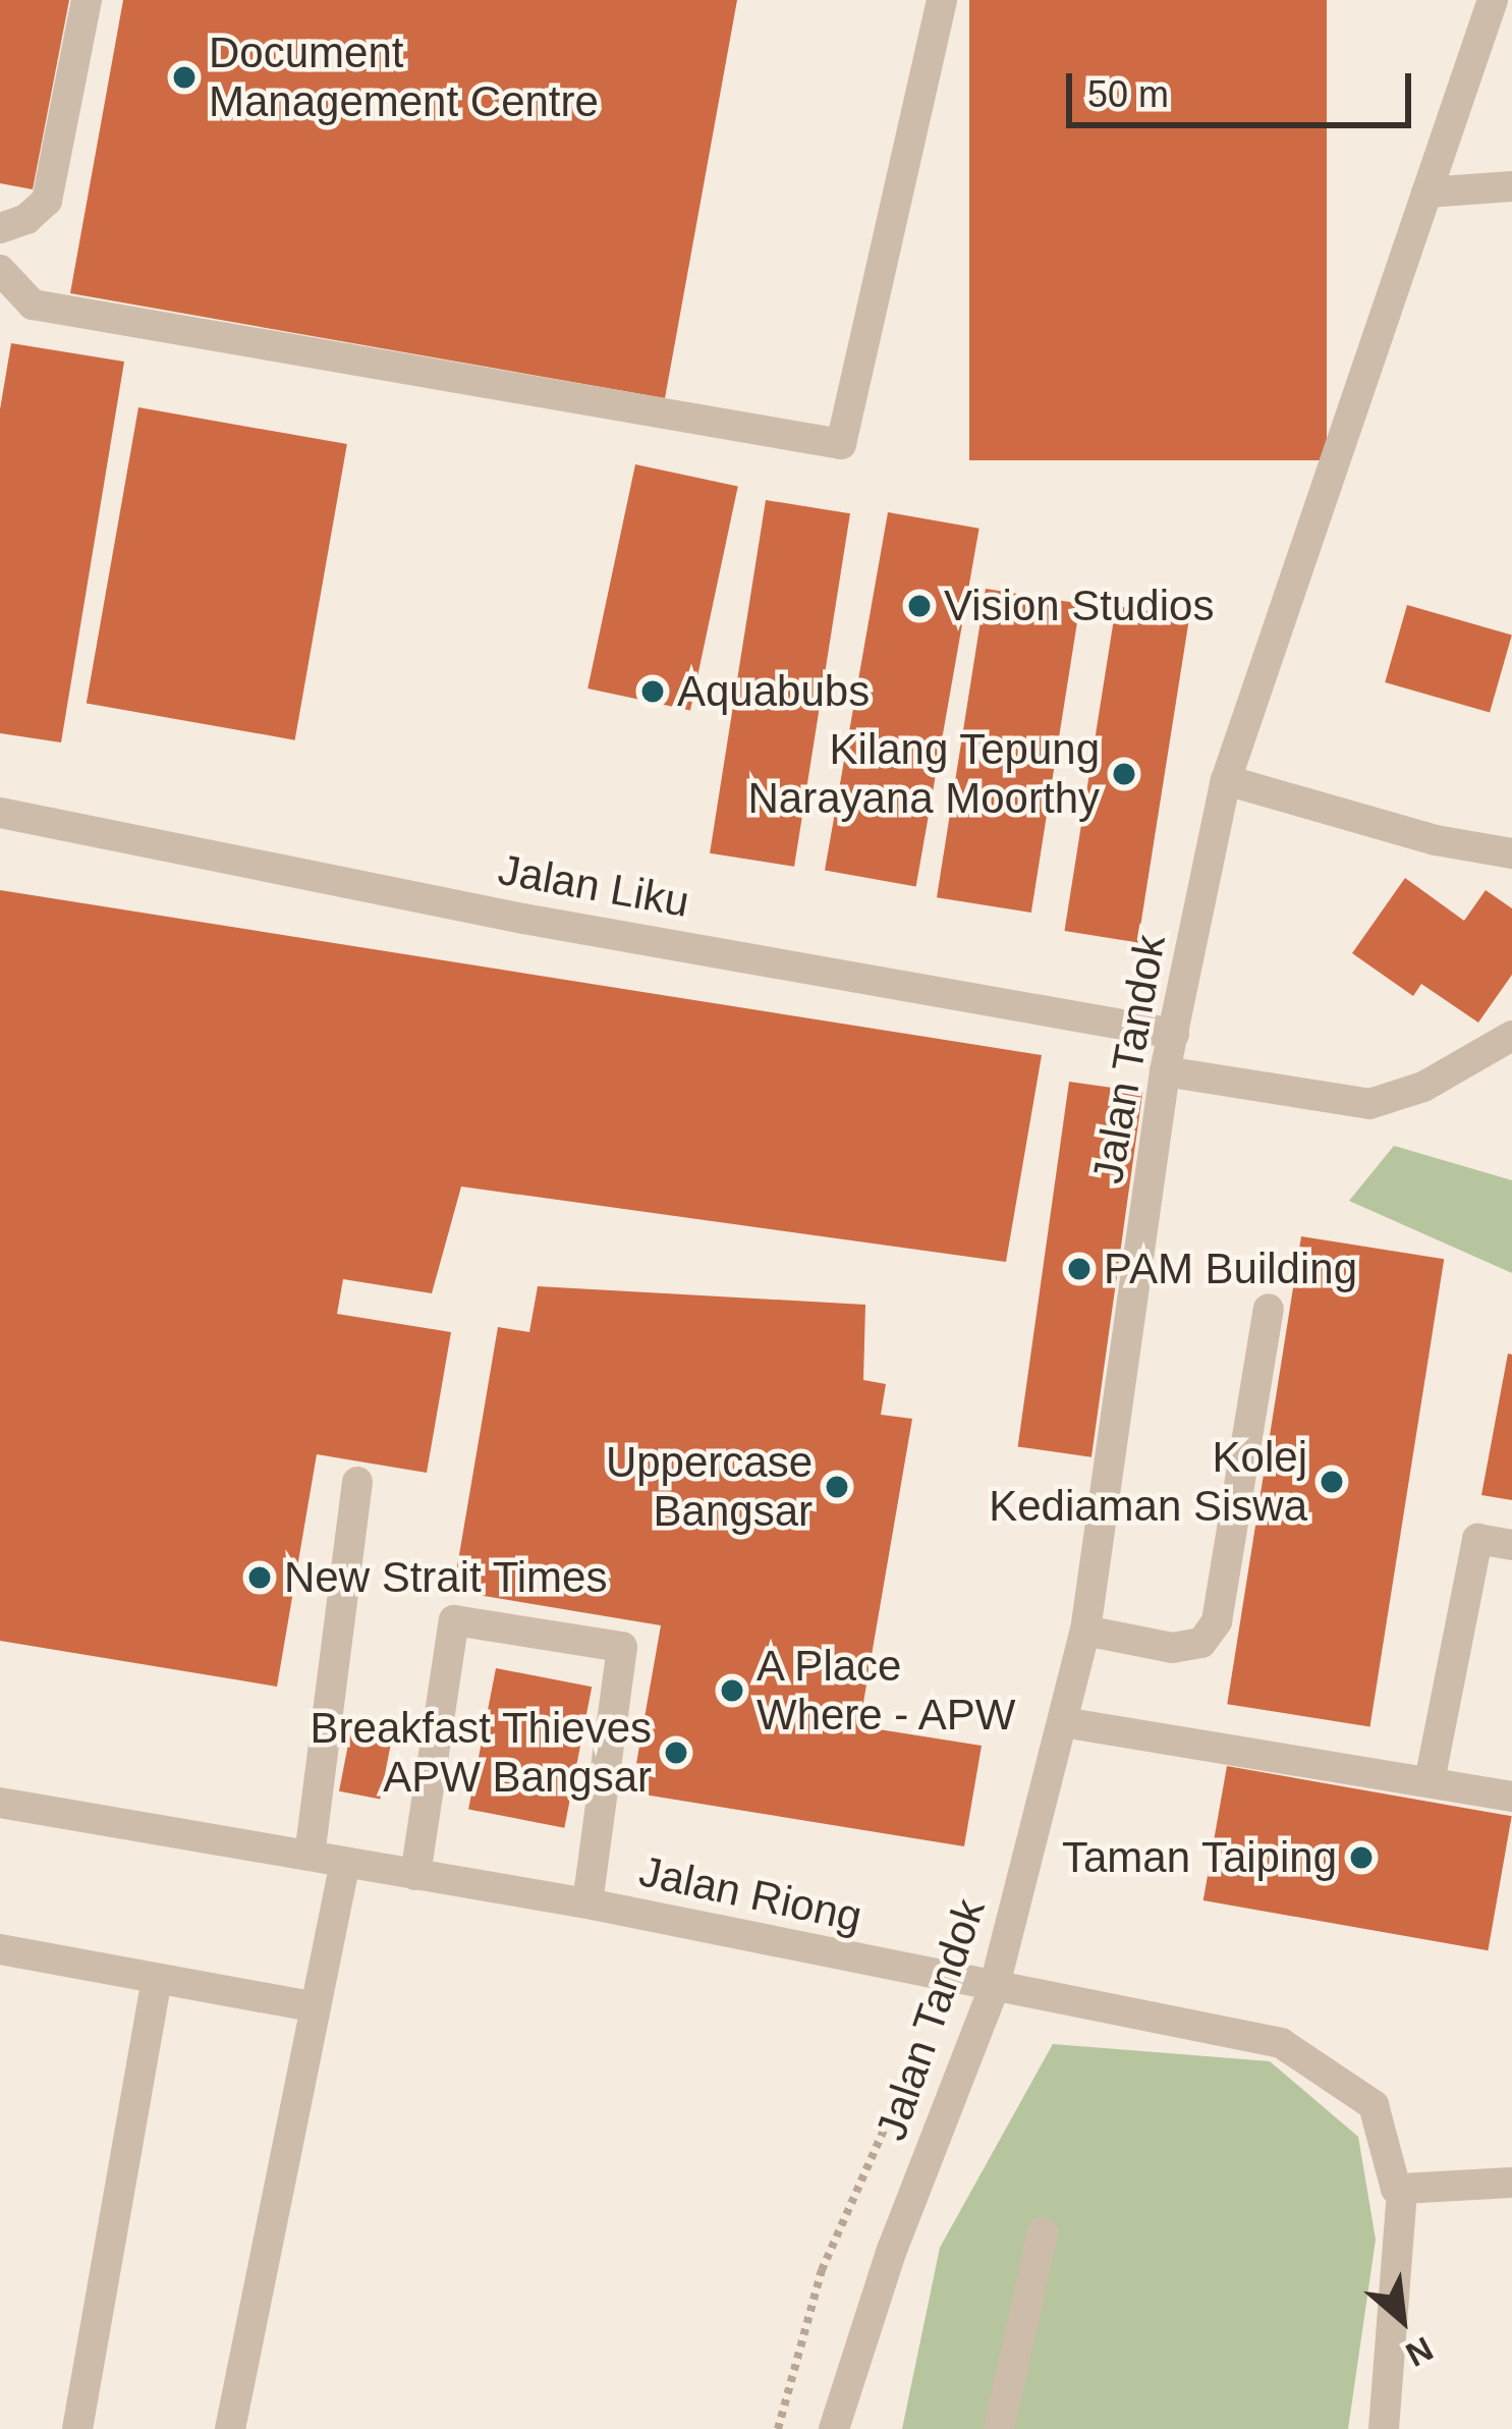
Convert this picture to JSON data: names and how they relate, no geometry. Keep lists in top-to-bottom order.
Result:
{
  "streets": {
    "street": ["Jalan Liku", "Jalan Tandok", "Jalan Riong"]
  },
  "crossings": [
    ["Jalan Liku", "Jalan Tandok"],
    ["Jalan Tandok", "Jalan Riong"]
  ],
  "places": [
    "Document Management Centre",
    "Vision Studios",
    "Aquabubs",
    "Kilang Tepung Narayana Moorthy",
    "PAM Building",
    "Kolej Kediaman Siswa",
    "Uppercase Bangsar",
    "New Strait Times",
    "A Place Where - APW",
    "Breakfast Thieves APW Bangsar",
    "Taman Taiping"
  ],
  "scale_bar": "50 m",
  "north": "bottom right"
}
